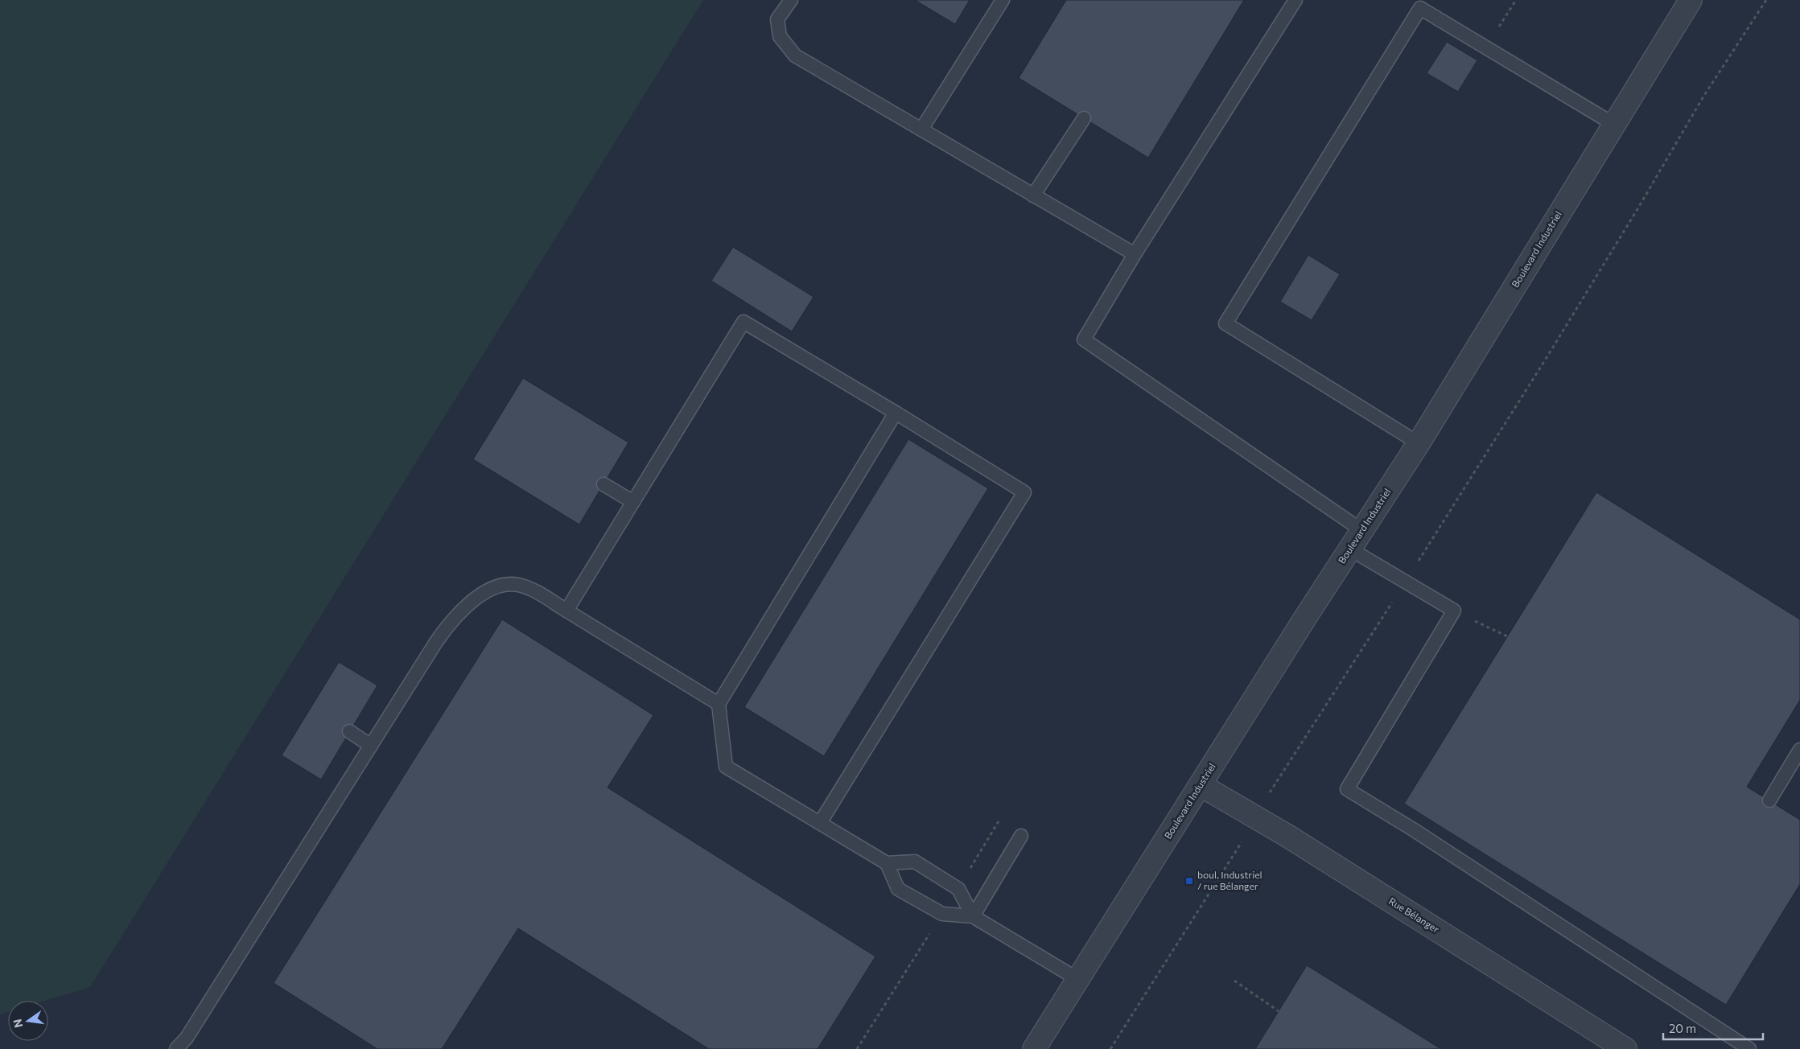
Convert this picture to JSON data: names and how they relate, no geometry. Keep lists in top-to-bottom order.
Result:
{
  "streets": {
    "street": ["Boulevard Industriel", "Rue Bélanger"]
  },
  "crossings": [
    ["Boulevard Industriel", "Rue Bélanger"]
  ],
  "places": {
    "transit": ["boul. Industriel / rue Bélanger"]
  },
  "scale_bar": "20 m",
  "north": "left"
}
